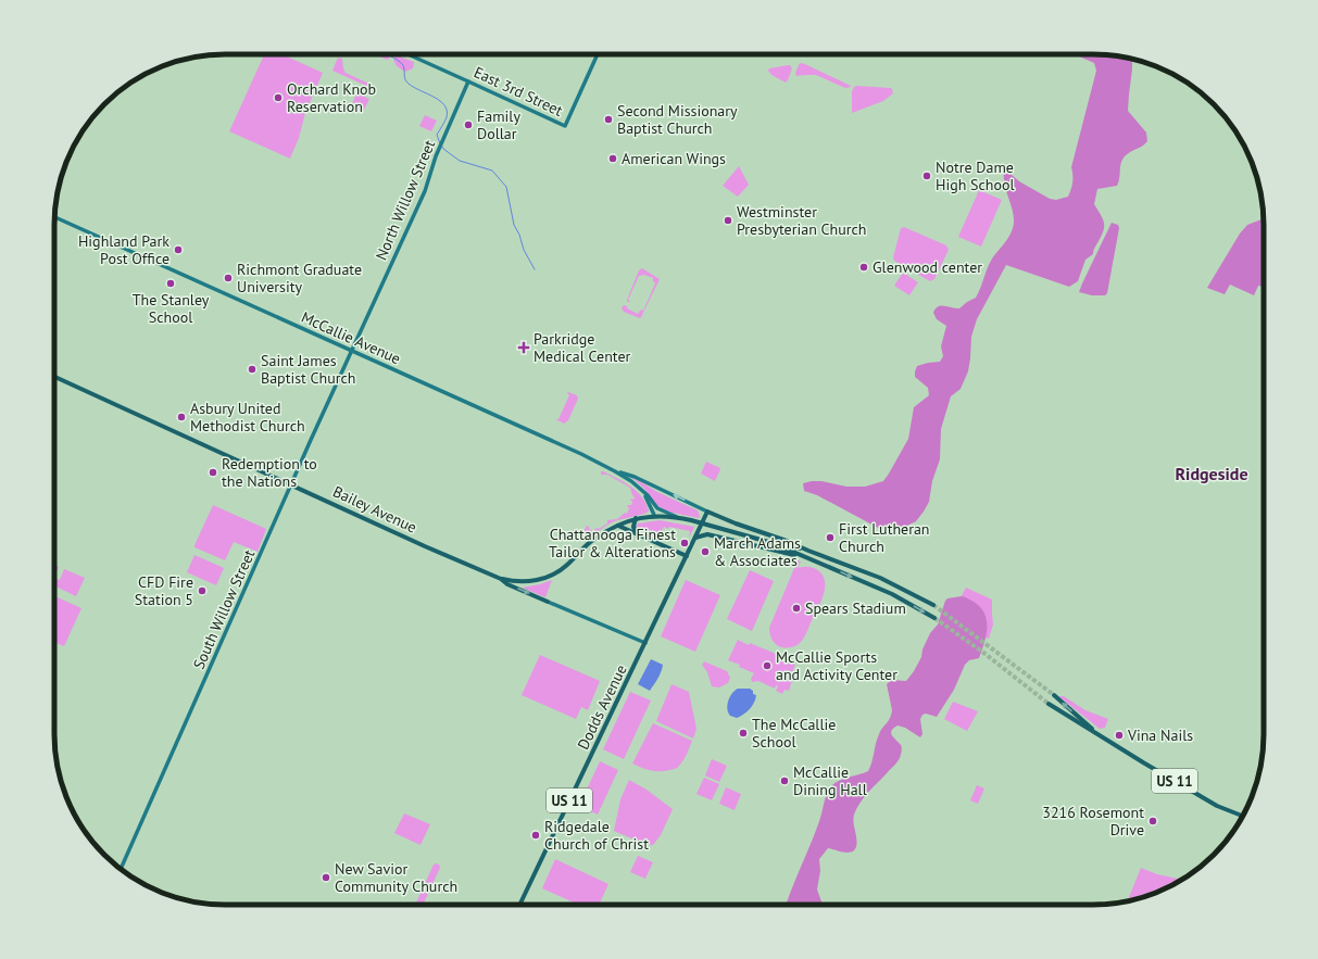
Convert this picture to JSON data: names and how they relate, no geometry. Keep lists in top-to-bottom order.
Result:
{
  "streets": {
    "main road": [
      "East 3rd Street",
      "North Willow Street",
      "McCallie Avenue",
      "Bailey Avenue",
      "South Willow Street",
      "Dodds Avenue",
      "US 11"
    ]
  },
  "crossings": [
    ["East 3rd Street", "North Willow Street"],
    ["North Willow Street", "McCallie Avenue"],
    ["North Willow Street", "South Willow Street"],
    ["McCallie Avenue", "South Willow Street"],
    ["Bailey Avenue", "South Willow Street"],
    ["Bailey Avenue", "Dodds Avenue"]
  ],
  "districts": ["Ridgeside"],
  "places": {
    "other": [
      "Orchard Knob Reservation",
      "Second Missionary Baptist Church",
      "Family Dollar",
      "American Wings",
      "Notre Dame High School",
      "Westminster Presbyterian Church",
      "Highland Park Post Office",
      "Glenwood center",
      "Richmont Graduate University",
      "The Stanley School",
      "Saint James Baptist Church",
      "Asbury United Methodist Church",
      "Redemption to the Nations",
      "First Lutheran Church",
      "Chattanooga Finest Tailor & Alterations",
      "March Adams & Associates",
      "CFD Fire Station 5",
      "Spears Stadium",
      "McCallie Sports and Activity Center",
      "The McCallie School",
      "Vina Nails",
      "McCallie Dining Hall",
      "3216 Rosemont Drive",
      "Ridgedale Church of Christ",
      "New Savior Community Church"
    ],
    "health": ["Parkridge Medical Center"]
  }
}
